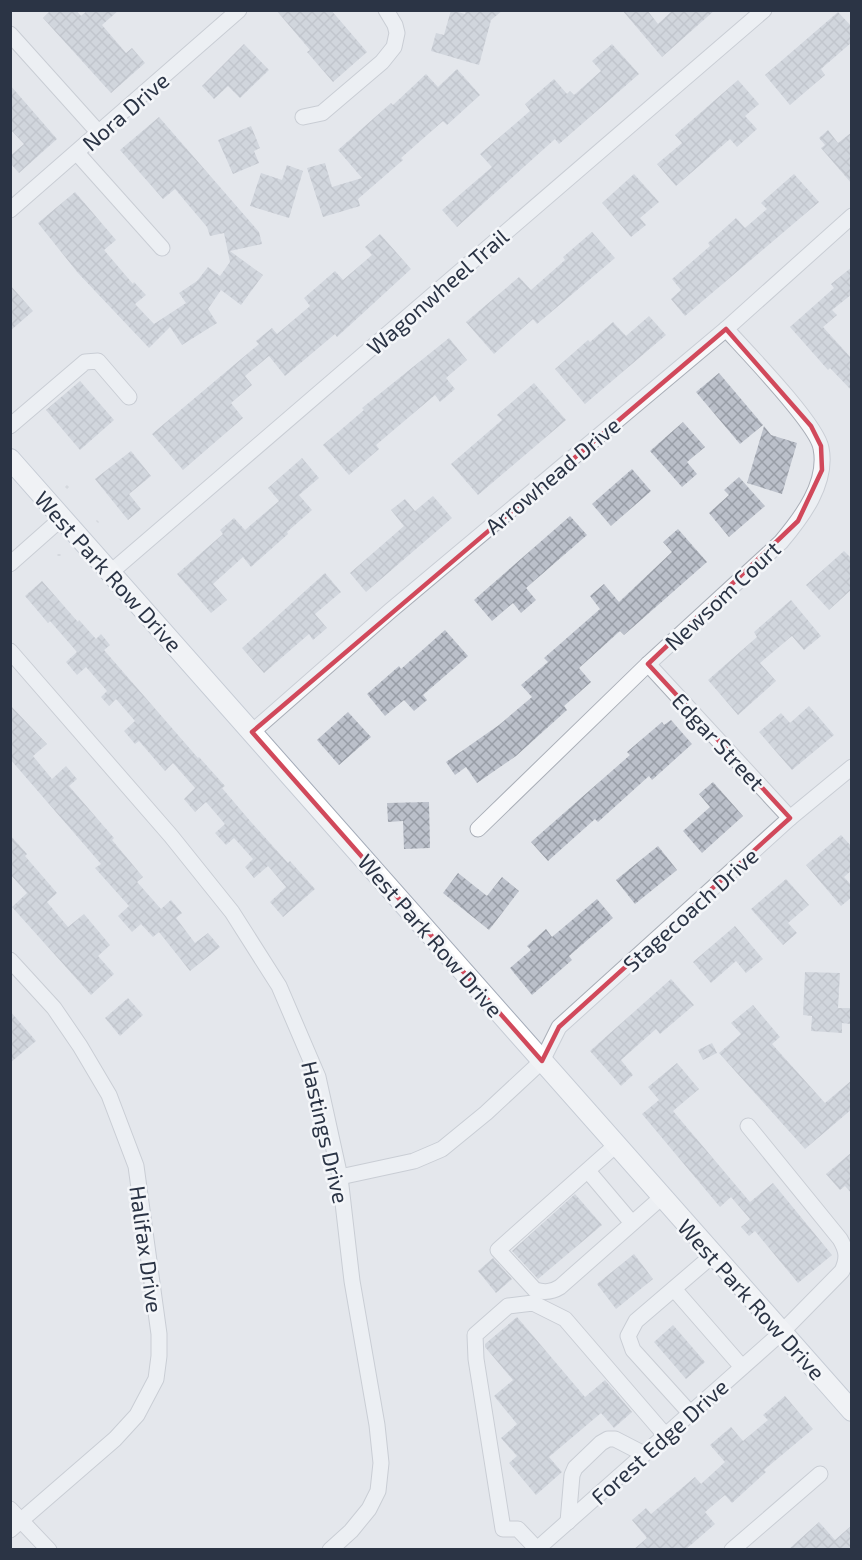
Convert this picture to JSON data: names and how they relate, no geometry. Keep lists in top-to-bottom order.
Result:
{
  "streets": {
    "main road": ["West Park Row Drive"],
    "street": [
      "Nora Drive",
      "Wagonwheel Trail",
      "Arrowhead Drive",
      "Newsom Court",
      "Edgar Street",
      "Stagecoach Drive",
      "Hastings Drive",
      "Halifax Drive",
      "Forest Edge Drive"
    ]
  },
  "crossings": [
    ["Wagonwheel Trail", "West Park Row Drive"],
    ["Arrowhead Drive", "West Park Row Drive"],
    ["Arrowhead Drive", "Newsom Court"],
    ["West Park Row Drive", "Stagecoach Drive"],
    ["West Park Row Drive", "Forest Edge Drive"],
    ["Newsom Court", "Edgar Street"],
    ["Edgar Street", "Stagecoach Drive"]
  ]
}
